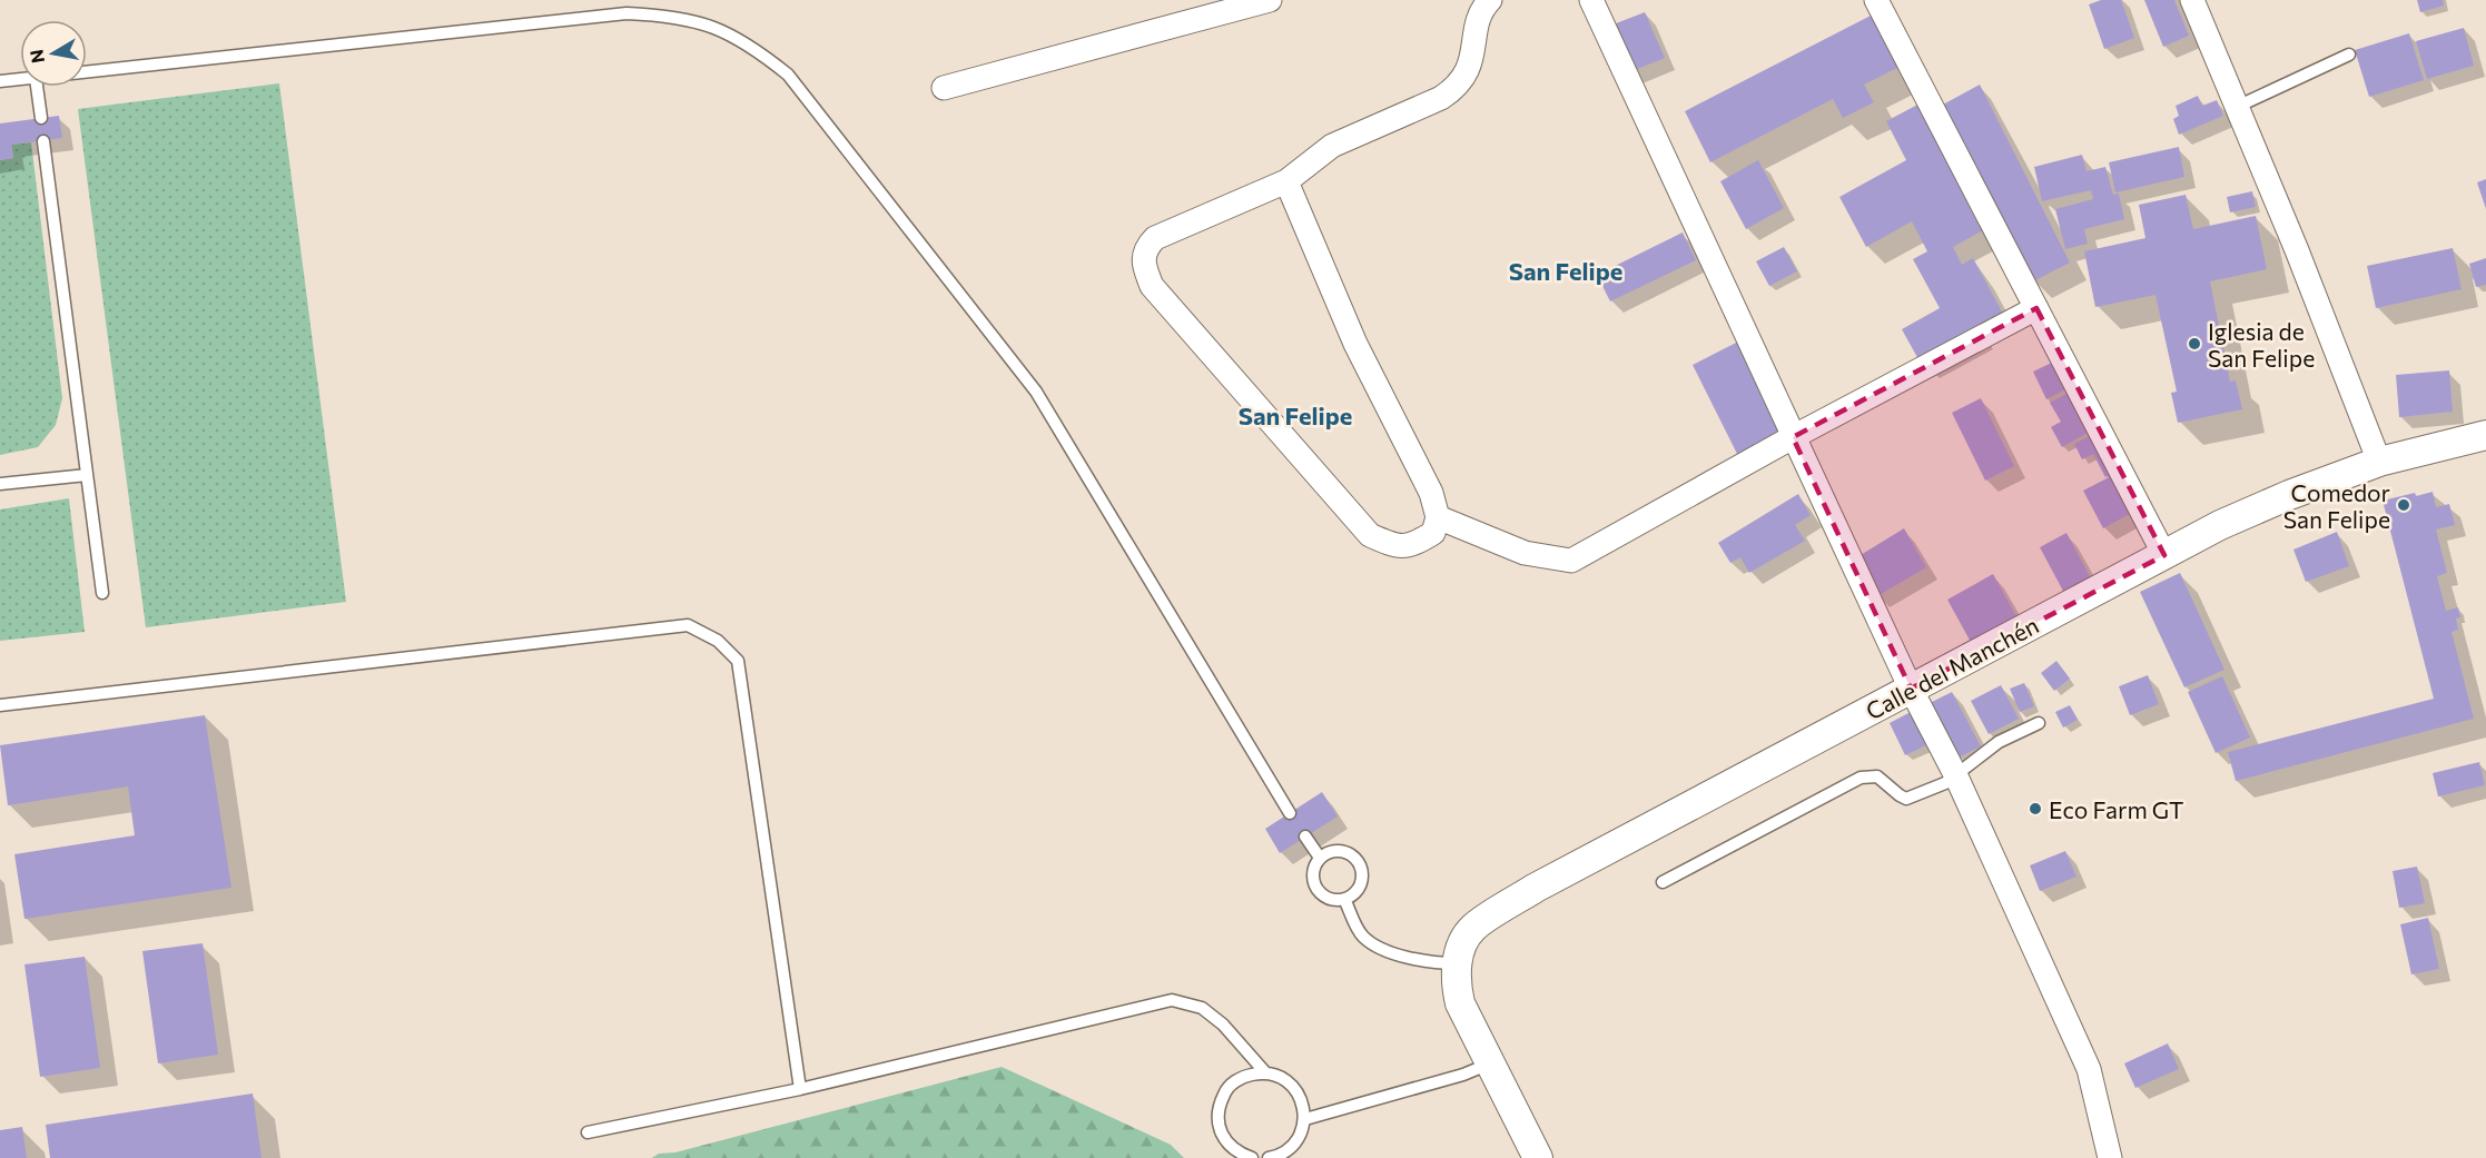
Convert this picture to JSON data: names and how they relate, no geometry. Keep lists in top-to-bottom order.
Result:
{
  "streets": {
    "street": ["Calle del Manchén"]
  },
  "districts": ["San Felipe", "San Felipe"],
  "places": ["Iglesia de San Felipe", "Comedor San Felipe", "Eco Farm GT"],
  "north": "left"
}
